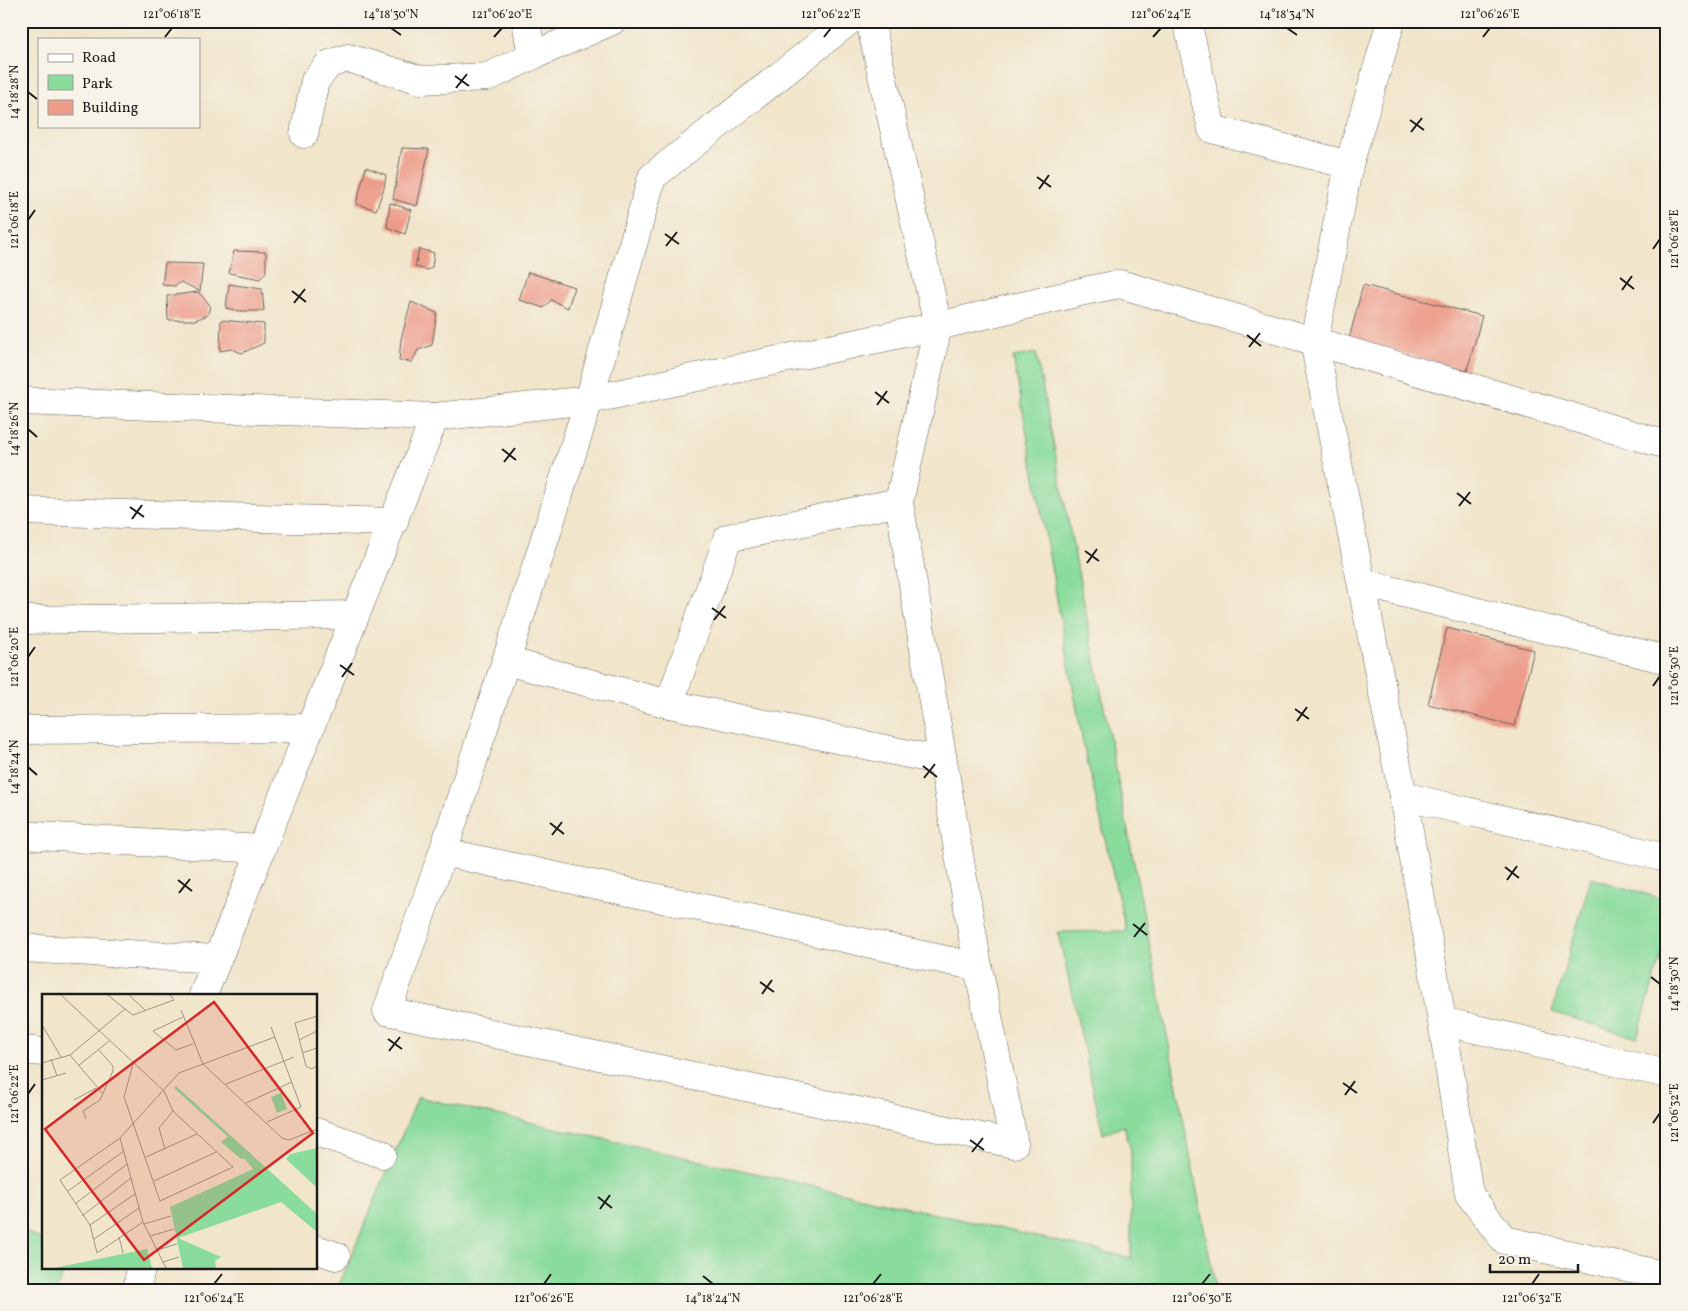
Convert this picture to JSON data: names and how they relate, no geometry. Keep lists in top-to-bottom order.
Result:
{
  "legend": ["Road", "Park", "Building"],
  "scale_bar": "20 m",
  "coordinates": [
    "121°06'18\"E",
    "14°18'30\"N",
    "121°06'20\"E",
    "121°06'22\"E",
    "121°06'24\"E",
    "14°18'34\"N",
    "121°06'26\"E",
    "14°18'28\"N",
    "121°06'28\"E",
    "14°18'26\"N",
    "121°06'30\"E",
    "14°18'24\"N",
    "121°06'32\"E"
  ]
}
